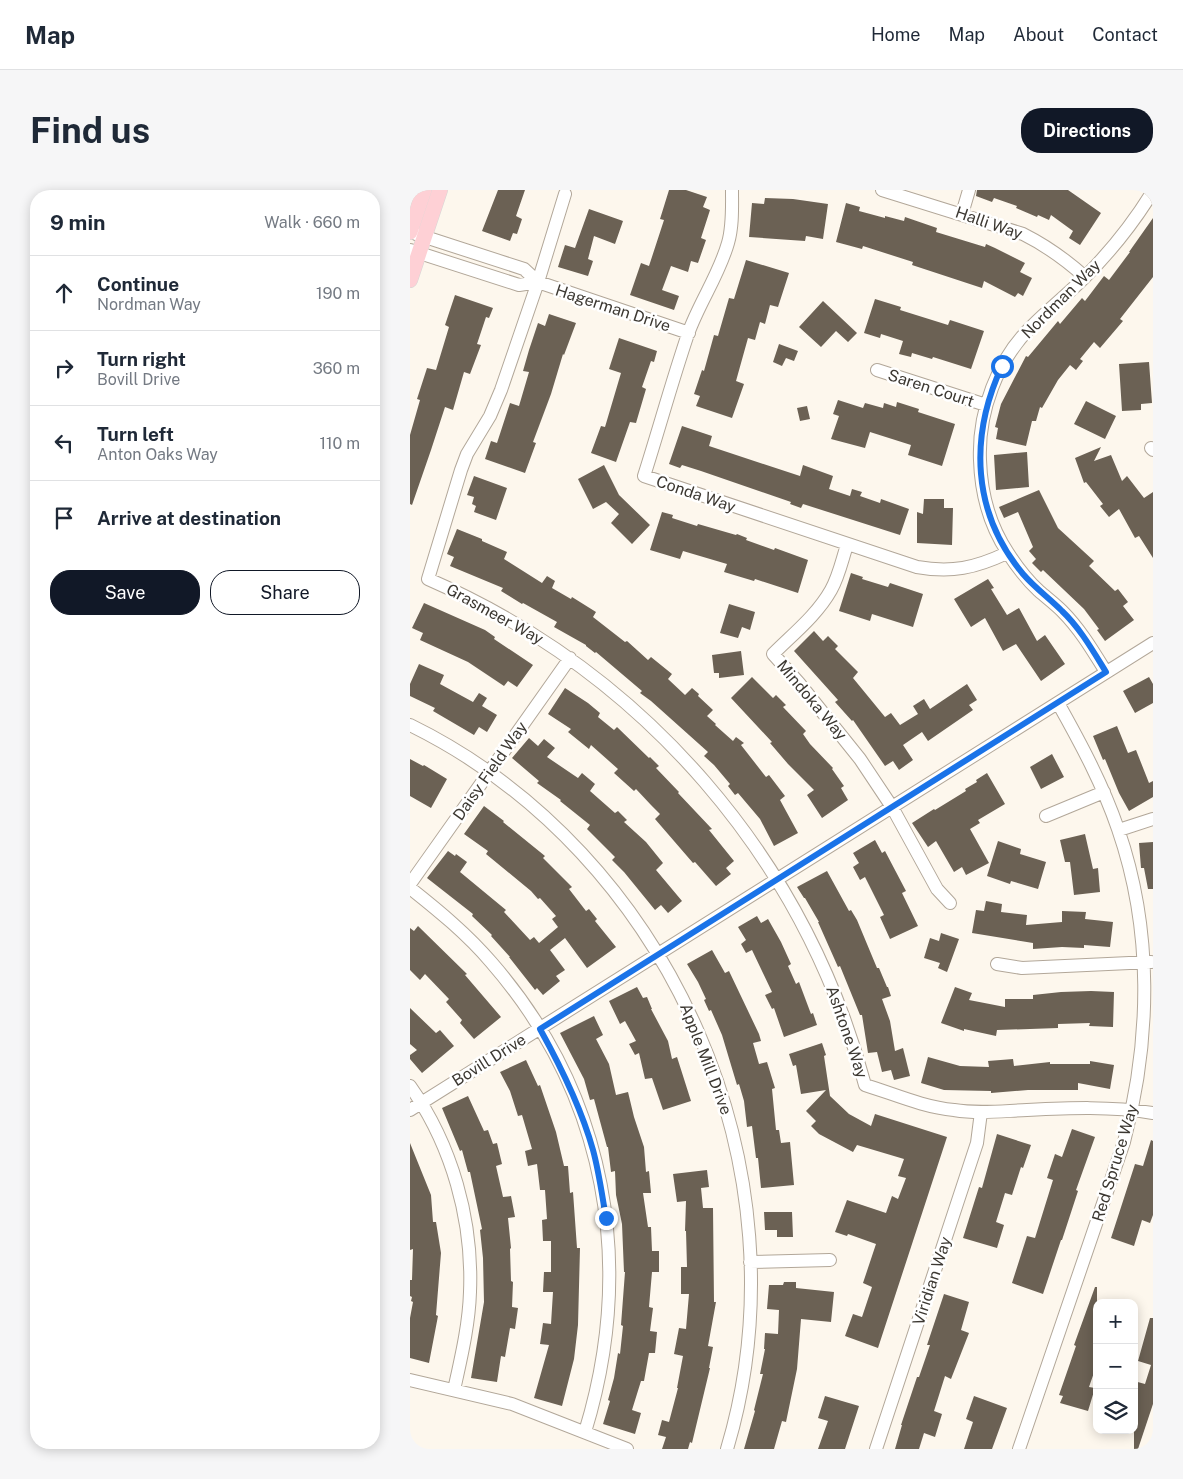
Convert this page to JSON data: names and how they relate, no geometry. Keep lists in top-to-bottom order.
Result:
{
  "streets": {
    "street": [
      "Halli Way",
      "Nordman Way",
      "Hagerman Drive",
      "Saren Court",
      "Conda Way",
      "Grasmeer Way",
      "Mindoka Way",
      "Daisy Field Way",
      "Ashtone Way",
      "Apple Mill Drive",
      "Bovill Drive",
      "Red Spruce Way",
      "Viridian Way"
    ]
  },
  "crossings": [
    ["Halli Way", "Nordman Way"],
    ["Nordman Way", "Saren Court"],
    ["Nordman Way", "Conda Way"],
    ["Nordman Way", "Bovill Drive"],
    ["Hagerman Drive", "Conda Way"],
    ["Hagerman Drive", "Grasmeer Way"],
    ["Conda Way", "Mindoka Way"],
    ["Grasmeer Way", "Daisy Field Way"],
    ["Grasmeer Way", "Ashtone Way"],
    ["Grasmeer Way", "Bovill Drive"],
    ["Mindoka Way", "Bovill Drive"],
    ["Daisy Field Way", "Apple Mill Drive"],
    ["Ashtone Way", "Bovill Drive"],
    ["Ashtone Way", "Red Spruce Way"],
    ["Ashtone Way", "Viridian Way"],
    ["Apple Mill Drive", "Bovill Drive"],
    ["Bovill Drive", "Red Spruce Way"]
  ],
  "page": {
    "header": "Map",
    "nav": [
      "Home",
      "Map",
      "About",
      "Contact"
    ],
    "buttons": [
      "Directions",
      ["Save", "Share"]
    ],
    "title": "Find us",
    "heading": ["9 min", "Walk · 660 m"],
    "list": [
      ["Continue", "Nordman Way", "190 m"],
      ["Turn right", "Bovill Drive", "360 m"],
      ["Turn left", "Anton Oaks Way", "110 m"],
      "Arrive at destination"
    ],
    "map_buttons": ["+", "−"]
  }
}
